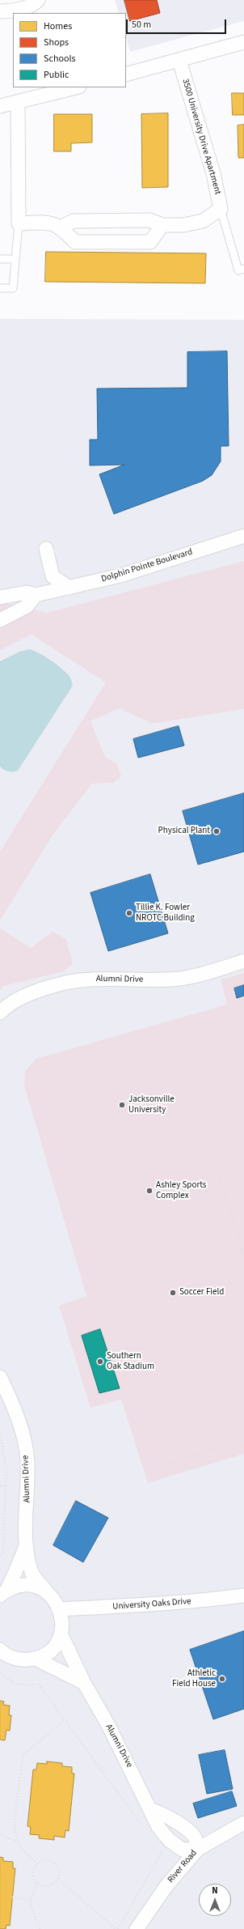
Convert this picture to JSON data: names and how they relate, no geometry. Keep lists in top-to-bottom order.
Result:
{
  "streets": {
    "street": [
      "3500 University Drive Apartment",
      "Dolphin Pointe Boulevard",
      "Alumni Drive",
      "University Oaks Drive",
      "River Road"
    ]
  },
  "crossings": [
    ["Alumni Drive", "University Oaks Drive"],
    ["Alumni Drive", "River Road"]
  ],
  "places": [
    "Physical Plant",
    "Tillie K. Fowler NROTC Building",
    "Jacksonville University",
    "Ashley Sports Complex",
    "Soccer Field",
    "Southern Oak Stadium",
    "Athletic Field House"
  ],
  "legend": [
    "Homes",
    "Shops",
    "Schools",
    "Public"
  ],
  "scale_bar": "50 m",
  "north": "top"
}
